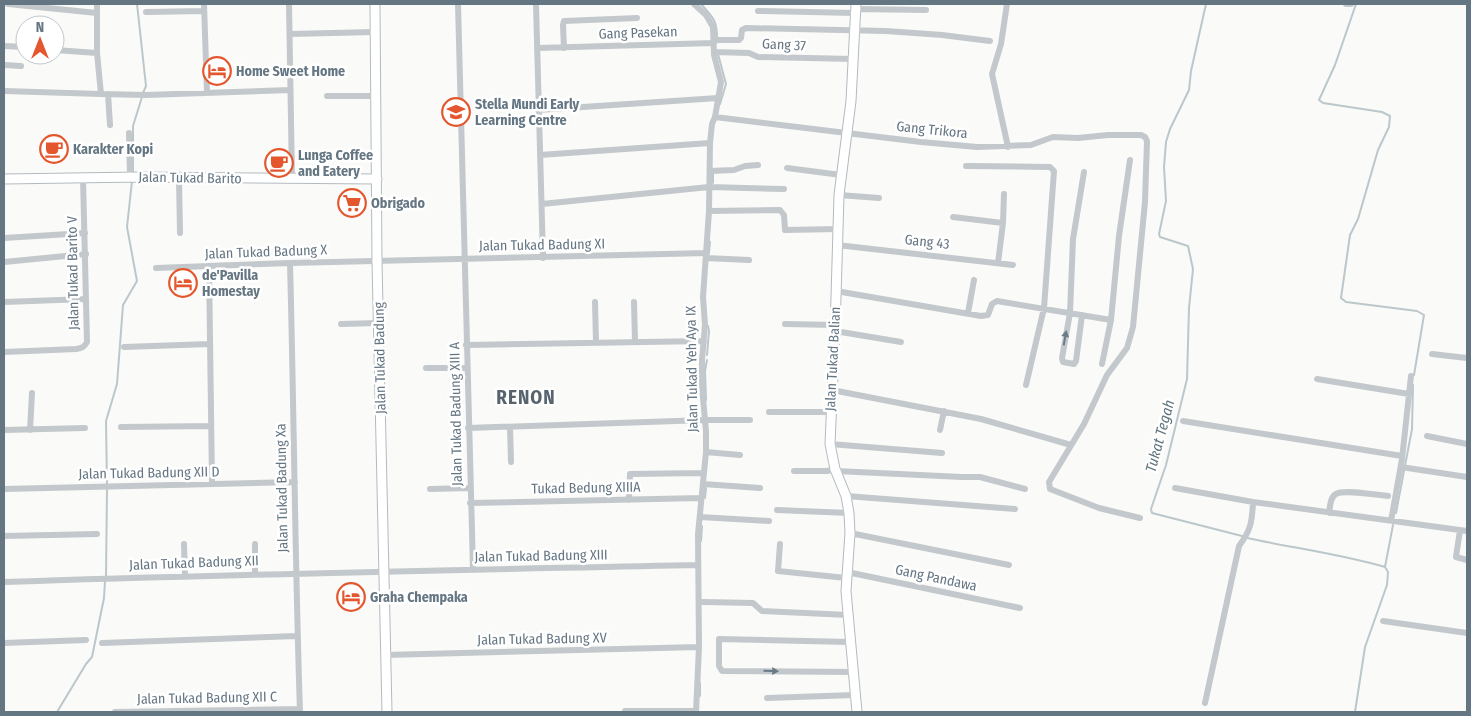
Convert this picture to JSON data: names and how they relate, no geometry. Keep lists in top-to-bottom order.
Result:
{
  "streets": {
    "street": [
      "Gang Pasekan",
      "Gang 37",
      "Gang Trikora",
      "Jalan Tukad Barito",
      "Gang 43",
      "Jalan Tukad Badung XI",
      "Jalan Tukad Badung X",
      "Jalan Tukad Barito V",
      "Jalan Tukad Badung",
      "Jalan Tukad Balian",
      "Jalan Tukad Yeh Aya IX",
      "Jalan Tukad Badung XIII A",
      "Jalan Tukad Badung XII D",
      "Jalan Tukad Badung Xa",
      "Tukad Bedung XIIIA",
      "Jalan Tukad Badung XIII",
      "Jalan Tukad Badung XII",
      "Gang Pandawa",
      "Jalan Tukad Badung XV",
      "Jalan Tukad Badung XII C"
    ]
  },
  "crossings": [
    ["Gang Pasekan", "Jalan Tukad Balian"],
    ["Gang Pasekan", "Jalan Tukad Yeh Aya IX"],
    ["Gang 37", "Jalan Tukad Balian"],
    ["Gang 37", "Jalan Tukad Yeh Aya IX"],
    ["Gang Trikora", "Jalan Tukad Balian"],
    ["Gang Trikora", "Jalan Tukad Yeh Aya IX"],
    ["Jalan Tukad Barito", "Jalan Tukad Barito V"],
    ["Jalan Tukad Barito", "Jalan Tukad Badung"],
    ["Gang 43", "Jalan Tukad Balian"],
    ["Jalan Tukad Badung XI", "Jalan Tukad Badung X"],
    ["Jalan Tukad Badung XI", "Jalan Tukad Badung"],
    ["Jalan Tukad Badung XI", "Jalan Tukad Yeh Aya IX"],
    ["Jalan Tukad Badung XI", "Jalan Tukad Badung XIII A"],
    ["Jalan Tukad Badung X", "Jalan Tukad Badung"],
    ["Jalan Tukad Badung X", "Jalan Tukad Badung Xa"],
    ["Jalan Tukad Badung", "Jalan Tukad Badung XIII"],
    ["Jalan Tukad Badung", "Jalan Tukad Badung XII"],
    ["Jalan Tukad Badung", "Jalan Tukad Badung XV"],
    ["Jalan Tukad Balian", "Gang Pandawa"],
    ["Jalan Tukad Yeh Aya IX", "Tukad Bedung XIIIA"],
    ["Jalan Tukad Yeh Aya IX", "Jalan Tukad Badung XIII"],
    ["Jalan Tukad Yeh Aya IX", "Jalan Tukad Badung XV"],
    ["Jalan Tukad Badung XIII A", "Tukad Bedung XIIIA"],
    ["Jalan Tukad Badung XIII A", "Jalan Tukad Badung XIII"],
    ["Jalan Tukad Badung XII D", "Jalan Tukad Badung Xa"],
    ["Jalan Tukad Badung Xa", "Jalan Tukad Badung XII"],
    ["Jalan Tukad Badung Xa", "Jalan Tukad Badung XII C"],
    ["Jalan Tukad Badung XIII", "Jalan Tukad Badung XII"]
  ],
  "districts": ["RENON"],
  "water": ["Tukat Tegah"],
  "places": {
    "hotel": ["Home Sweet Home", "de'Pavilla Homestay", "Graha Chempaka"],
    "school or university": ["Stella Mundi Early Learning Centre"],
    "cafe": ["Karakter Kopi", "Lunga Coffee and Eatery"],
    "supermarket": ["Obrigado"]
  },
  "north": "top"
}
